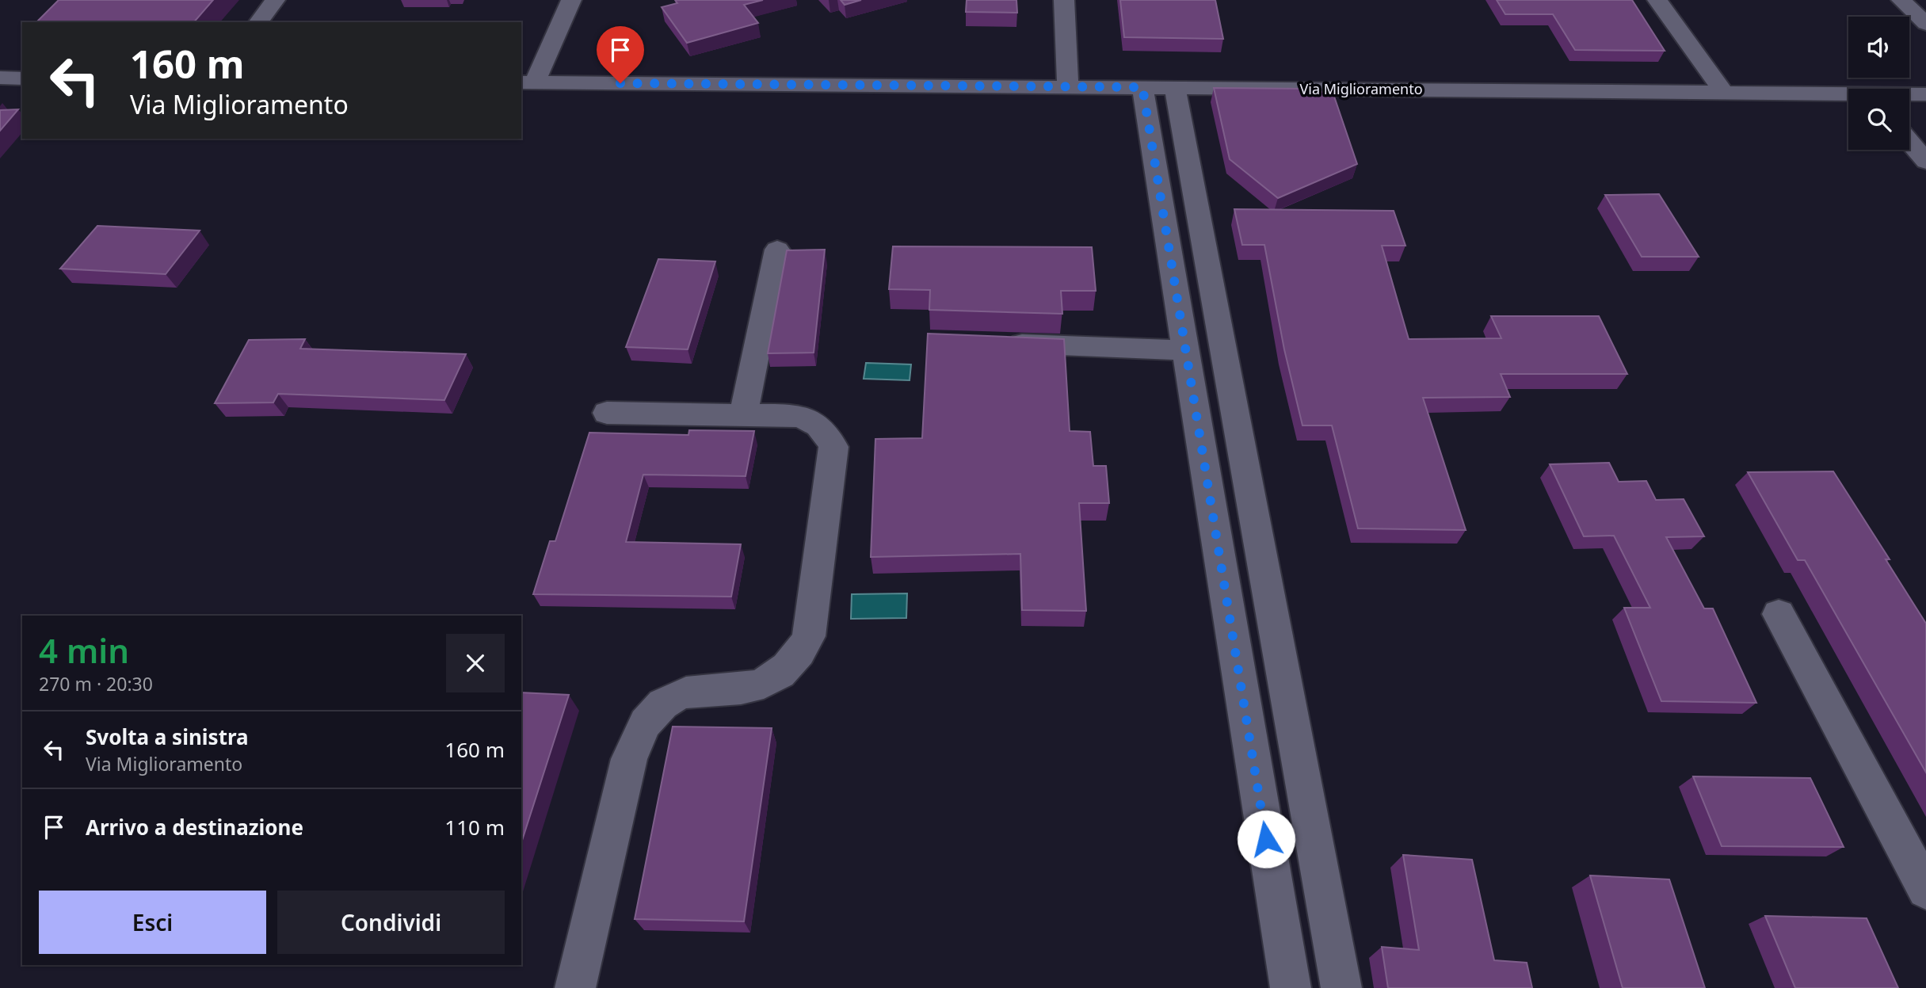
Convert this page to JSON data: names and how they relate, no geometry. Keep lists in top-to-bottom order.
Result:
{
  "streets": {
    "street": ["Via Miglioramento"]
  },
  "page": {
    "turn": ["160 m", "Via Miglioramento"],
    "heading": ["4 min", "270 m · 20:30"],
    "list": [
      {
        "name": "Svolta a sinistra",
        "note": "Via Miglioramento",
        "value": "160 m"
      },
      {
        "name": "Arrivo a destinazione",
        "value": "110 m"
      }
    ],
    "buttons": ["Esci", "Condividi"]
  }
}
